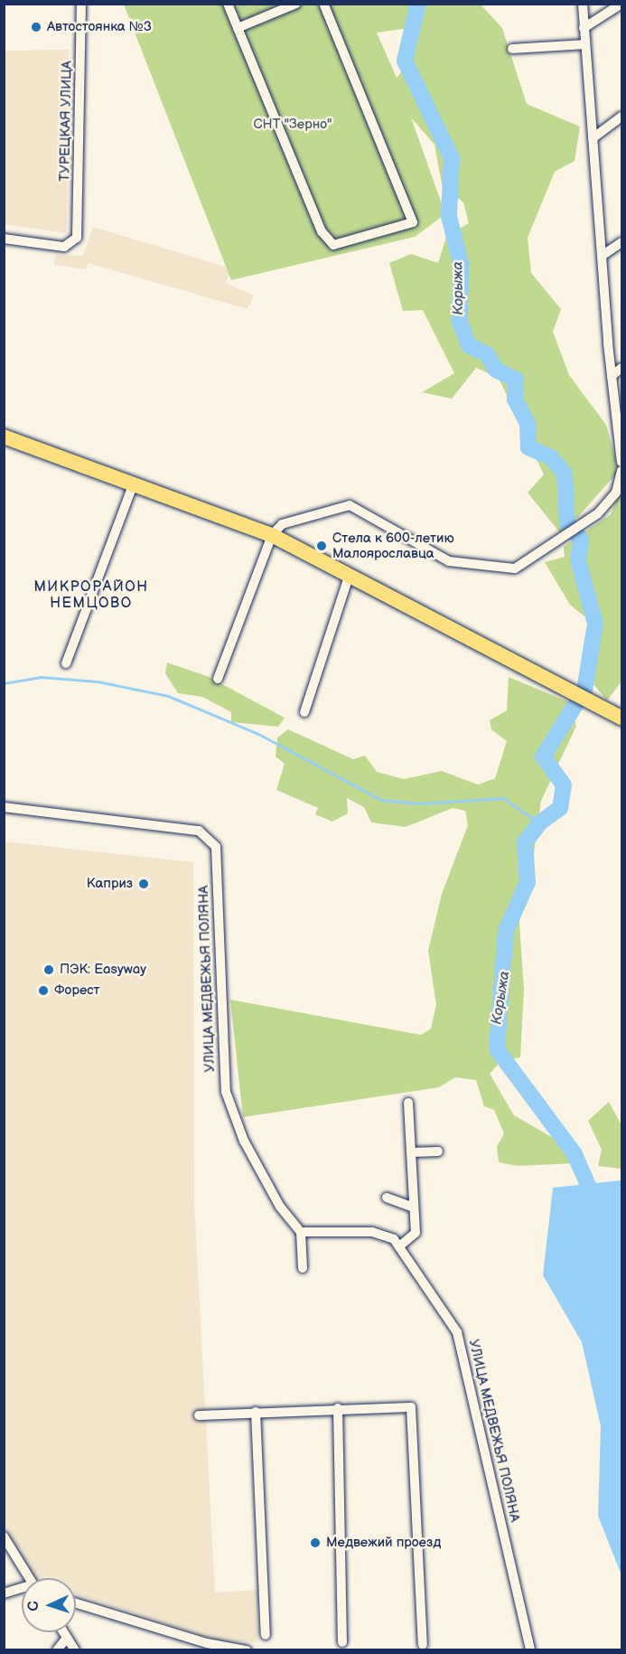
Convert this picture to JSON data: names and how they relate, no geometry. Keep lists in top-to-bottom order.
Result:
{
  "streets": {
    "street": ["ТУРЕЦКАЯ УЛИЦА", "УЛИЦА МЕДВЕЖЬЯ ПОЛЯНА"]
  },
  "districts": ["МИКРОРАЙОН НЕМЦОВО"],
  "water": ["Корыжа"],
  "parks": ["СНТ \"Зерно\""],
  "places": [
    "Автостоянка №3",
    "Стела к 600-летию Малоярославца",
    "Каприз",
    "ПЭК: Easyway",
    "Форест",
    "Медвежий проезд"
  ],
  "north": "left"
}
